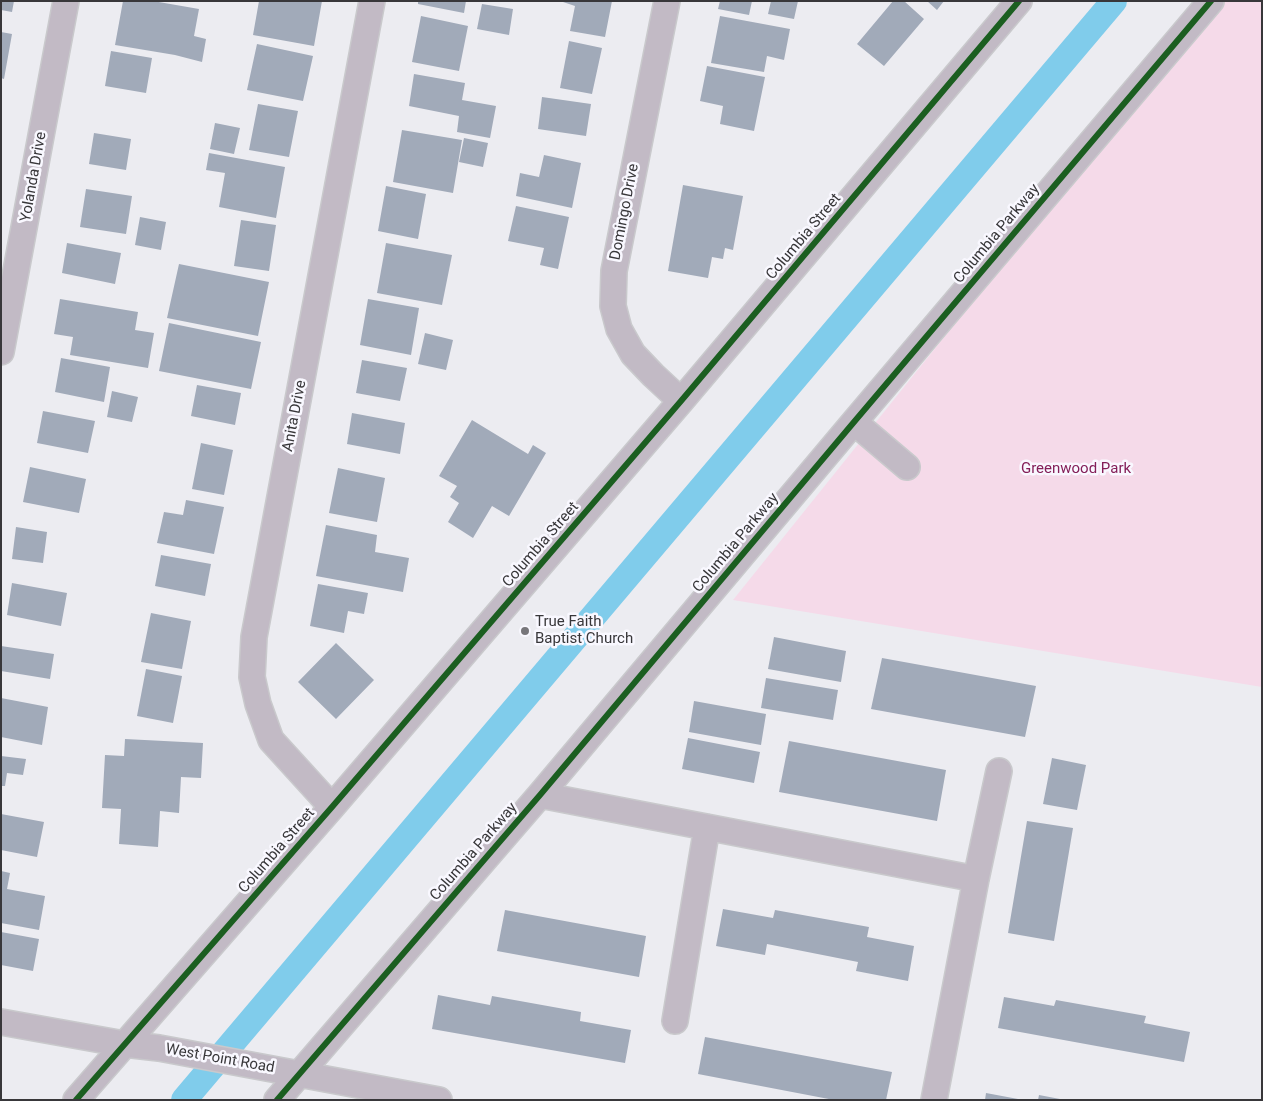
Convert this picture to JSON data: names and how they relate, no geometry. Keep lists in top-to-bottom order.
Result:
{
  "streets": {
    "street": [
      "Yolanda Drive",
      "Domingo Drive",
      "Columbia Parkway",
      "Columbia Street",
      "Anita Drive",
      "West Point Road"
    ]
  },
  "crossings": [
    ["Domingo Drive", "Columbia Street"],
    ["Columbia Parkway", "West Point Road"],
    ["Columbia Street", "Anita Drive"],
    ["Columbia Street", "West Point Road"]
  ],
  "parks": ["Greenwood Park"],
  "places": ["True Faith Baptist Church"]
}
